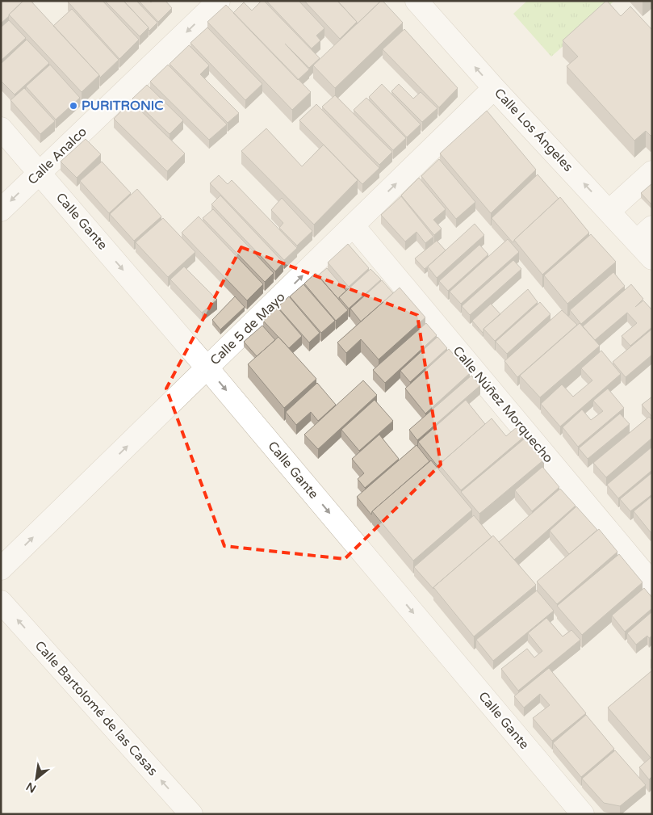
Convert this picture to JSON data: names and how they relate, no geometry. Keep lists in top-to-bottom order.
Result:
{
  "streets": {
    "street": [
      "Calle Los Ángeles",
      "Calle Analco",
      "Calle Gante",
      "Calle 5 de Mayo",
      "Calle Núñez Morquecho",
      "Calle Bartolomé de las Casas"
    ]
  },
  "crossings": [
    ["Calle Los Ángeles", "Calle 5 de Mayo"],
    ["Calle Analco", "Calle Gante"],
    ["Calle Gante", "Calle 5 de Mayo"],
    ["Calle 5 de Mayo", "Calle Núñez Morquecho"]
  ],
  "one_way": [
    "Calle Los Ángeles",
    "Calle Analco",
    "Calle Gante",
    "Calle 5 de Mayo",
    "Calle Bartolomé de las Casas"
  ],
  "places": ["PURITRONIC"],
  "north": "bottom left"
}
